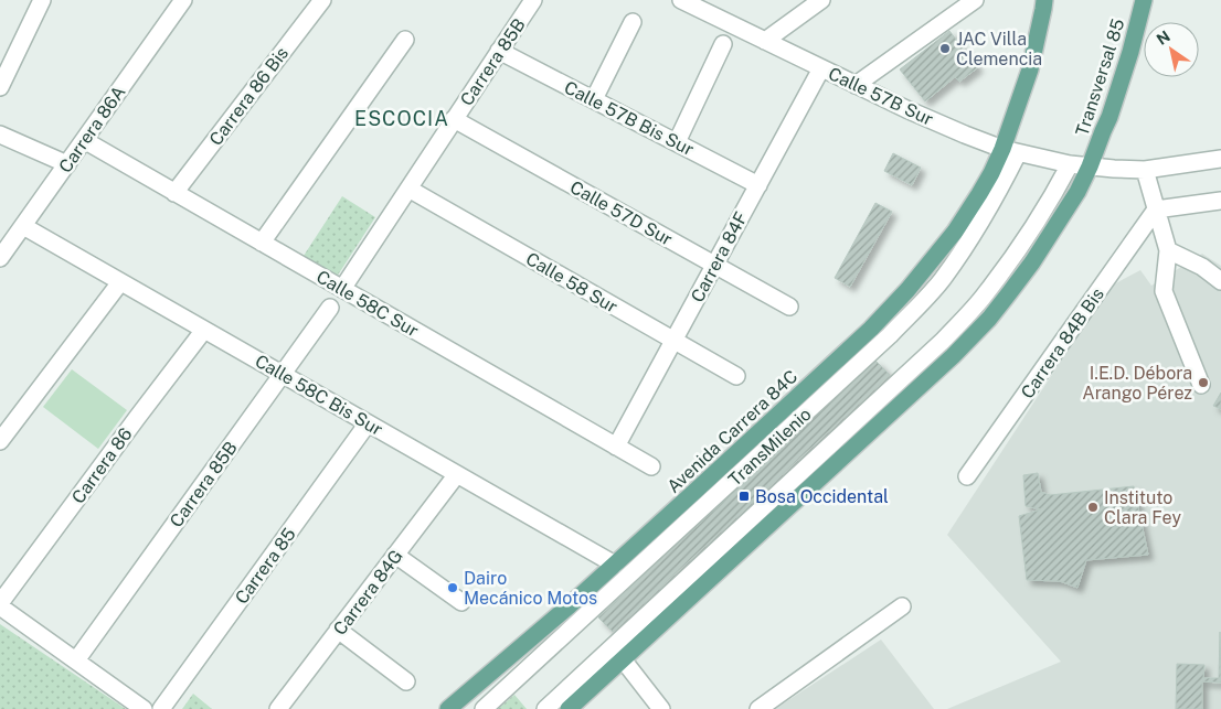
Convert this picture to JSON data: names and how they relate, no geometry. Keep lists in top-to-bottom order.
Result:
{
  "streets": {
    "main road": ["Transversal 85", "Avenida Carrera 84C"],
    "street": [
      "Carrera 85B",
      "Carrera 86 Bis",
      "Calle 57B Sur",
      "Calle 57B Bis Sur",
      "Carrera 86A",
      "Calle 57D Sur",
      "Carrera 84F",
      "Calle 58 Sur",
      "Calle 58C Sur",
      "Carrera 84B Bis",
      "Calle 58C Bis Sur",
      "TransMilenio",
      "Carrera 86",
      "Carrera 85",
      "Carrera 84G"
    ]
  },
  "crossings": [
    ["Carrera 85B", "Calle 57B Bis Sur"],
    ["Carrera 85B", "Calle 57D Sur"],
    ["Carrera 85B", "Calle 58 Sur"],
    ["Carrera 85B", "Calle 58C Sur"],
    ["Carrera 85B", "Calle 58C Bis Sur"],
    ["Transversal 85", "Calle 57B Sur"],
    ["Carrera 86 Bis", "Calle 58C Sur"],
    ["Calle 57B Sur", "Carrera 84F"],
    ["Calle 57B Sur", "Avenida Carrera 84C"],
    ["Calle 57B Sur", "TransMilenio"],
    ["Calle 57B Bis Sur", "Carrera 84F"],
    ["Carrera 86A", "Calle 58C Sur"],
    ["Carrera 86A", "Calle 58C Bis Sur"],
    ["Calle 57D Sur", "Carrera 84F"],
    ["Carrera 84F", "Calle 58 Sur"],
    ["Carrera 84F", "Calle 58C Sur"],
    ["Calle 58C Bis Sur", "Avenida Carrera 84C"],
    ["Calle 58C Bis Sur", "Carrera 86"],
    ["Calle 58C Bis Sur", "Carrera 85"],
    ["Calle 58C Bis Sur", "Carrera 84G"],
    ["Avenida Carrera 84C", "TransMilenio"]
  ],
  "districts": ["ESCOCIA"],
  "places": {
    "other": [
      "JAC Villa Clemencia",
      "I.E.D. Débora Arango Pérez",
      "Instituto Clara Fey",
      "Dairo Mecánico Motos"
    ],
    "transit": ["Bosa Occidental"]
  },
  "north": "top left"
}
